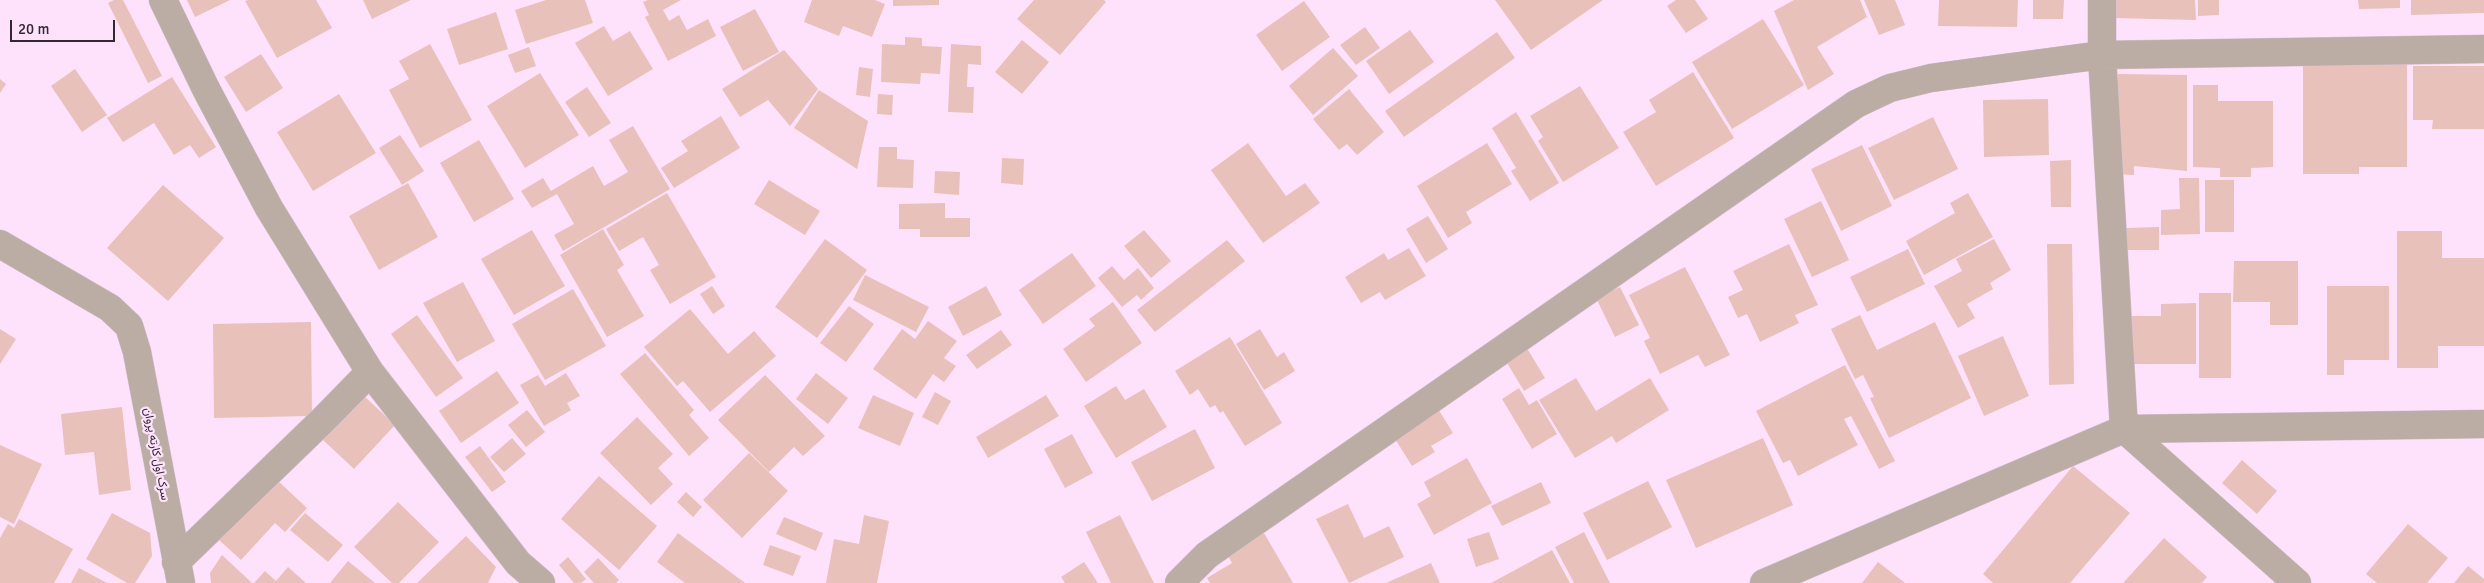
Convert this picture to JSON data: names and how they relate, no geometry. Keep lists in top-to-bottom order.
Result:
{
  "streets": {
    "street": ["سرک اول کارته پروان"]
  },
  "scale_bar": "20 m"
}
